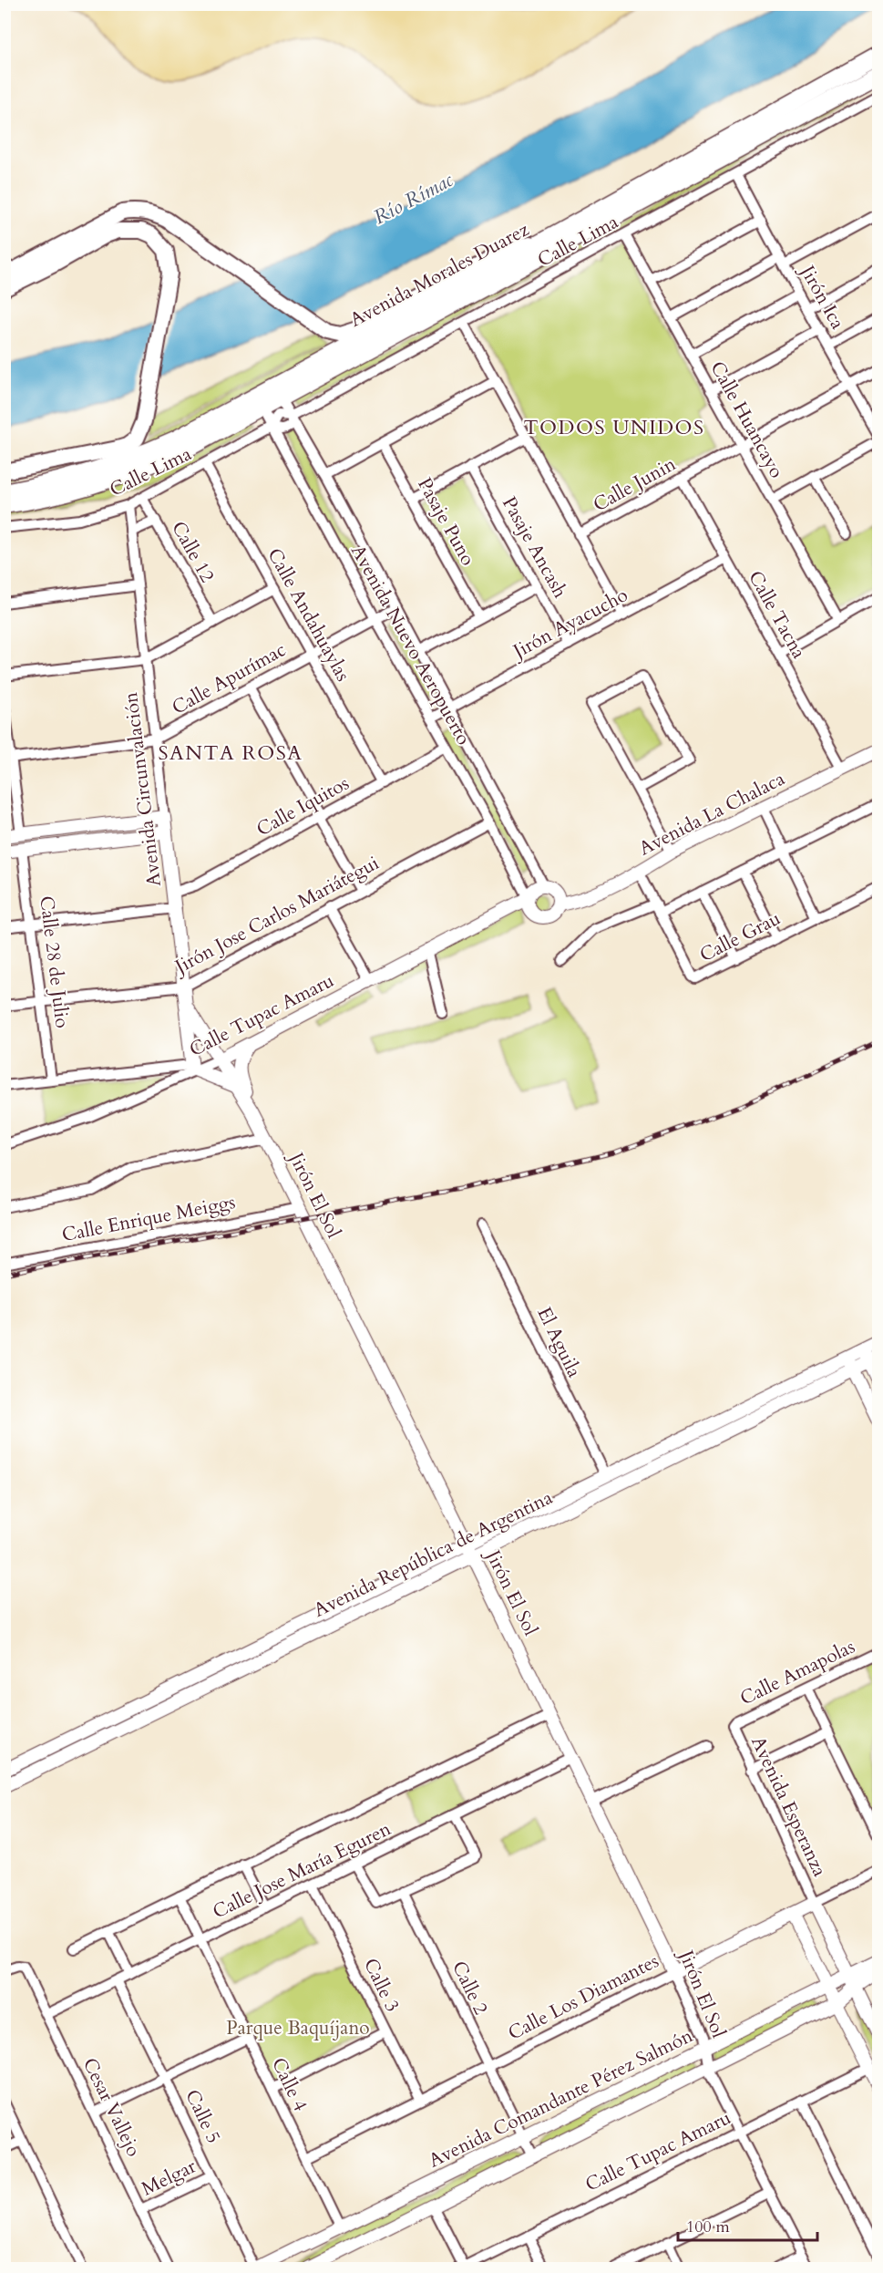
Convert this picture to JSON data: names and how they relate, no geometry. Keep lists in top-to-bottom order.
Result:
{
  "streets": {
    "highway": ["Avenida Morales Duarez"],
    "main road": [
      "Avenida Circunvalación",
      "Avenida La Chalaca",
      "Calle Tupac Amaru",
      "Jirón El Sol",
      "Avenida República de Argentina",
      "Calle Los Diamantes",
      "Avenida Comandante Pérez Salmón"
    ],
    "street": [
      "Calle Lima",
      "Jirón Ica",
      "Calle Huancayo",
      "Calle Junin",
      "Pasaje Puno",
      "Pasaje Ancash",
      "Calle 12",
      "Calle Andahuaylas",
      "Calle Tacna",
      "Jirón Ayacucho",
      "Avenida Nuevo Aeropuerto",
      "Calle Apurímac",
      "Calle Iquitos",
      "Jirón Jose Carlos Mariátegui",
      "Calle Grau",
      "Calle 28 de Julio",
      "Calle Enrique Meiggs",
      "El Aguila",
      "Calle Amapolas",
      "Avenida Esperanza",
      "Calle Jose María Eguren",
      "Calle 3",
      "Calle 2",
      "Calle 4",
      "Cesar Vallejo",
      "Calle 5",
      "Melgar"
    ]
  },
  "crossings": [
    ["Calle Lima", "Avenida Morales Duarez"],
    ["Calle Lima", "Jirón Ica"],
    ["Calle Lima", "Calle Huancayo"],
    ["Calle Lima", "Calle 12"],
    ["Calle Lima", "Calle Andahuaylas"],
    ["Calle Lima", "Avenida Nuevo Aeropuerto"],
    ["Calle Lima", "Avenida Circunvalación"],
    ["Avenida Morales Duarez", "Avenida Nuevo Aeropuerto"],
    ["Jirón Ica", "Calle Junin"],
    ["Calle Huancayo", "Calle Junin"],
    ["Calle Junin", "Calle Tacna"],
    ["Pasaje Ancash", "Jirón Ayacucho"],
    ["Calle Andahuaylas", "Calle Apurímac"],
    ["Calle Andahuaylas", "Calle Iquitos"],
    ["Calle Tacna", "Jirón Ayacucho"],
    ["Calle Tacna", "Avenida La Chalaca"],
    ["Jirón Ayacucho", "Avenida Nuevo Aeropuerto"],
    ["Avenida Nuevo Aeropuerto", "Calle Apurímac"],
    ["Avenida Nuevo Aeropuerto", "Calle Iquitos"],
    ["Avenida Nuevo Aeropuerto", "Avenida La Chalaca"],
    ["Avenida Nuevo Aeropuerto", "Jirón Jose Carlos Mariátegui"],
    ["Avenida Nuevo Aeropuerto", "Calle Tupac Amaru"],
    ["Calle Apurímac", "Avenida Circunvalación"],
    ["Avenida Circunvalación", "Calle Iquitos"],
    ["Avenida Circunvalación", "Jirón Jose Carlos Mariátegui"],
    ["Avenida Circunvalación", "Calle Tupac Amaru"],
    ["Avenida Circunvalación", "Jirón El Sol"],
    ["Avenida La Chalaca", "Calle Grau"],
    ["Avenida La Chalaca", "Calle Tupac Amaru"],
    ["Jirón Jose Carlos Mariátegui", "Calle 28 de Julio"],
    ["Calle 28 de Julio", "Calle Tupac Amaru"],
    ["Calle Tupac Amaru", "Jirón El Sol"],
    ["Jirón El Sol", "Calle Enrique Meiggs"],
    ["Jirón El Sol", "Avenida República de Argentina"],
    ["Jirón El Sol", "Calle Jose María Eguren"],
    ["Jirón El Sol", "Calle Los Diamantes"],
    ["Jirón El Sol", "Avenida Comandante Pérez Salmón"],
    ["El Aguila", "Avenida República de Argentina"],
    ["Calle Amapolas", "Avenida Esperanza"],
    ["Avenida Esperanza", "Calle Los Diamantes"],
    ["Calle Jose María Eguren", "Calle 3"],
    ["Calle Jose María Eguren", "Calle 4"],
    ["Calle Jose María Eguren", "Cesar Vallejo"],
    ["Calle Jose María Eguren", "Calle 5"],
    ["Calle 3", "Calle Los Diamantes"],
    ["Calle 2", "Calle Los Diamantes"],
    ["Calle 2", "Avenida Comandante Pérez Salmón"],
    ["Calle Los Diamantes", "Calle 4"],
    ["Calle 4", "Avenida Comandante Pérez Salmón"],
    ["Avenida Comandante Pérez Salmón", "Calle 5"],
    ["Cesar Vallejo", "Melgar"],
    ["Calle 5", "Melgar"]
  ],
  "districts": ["TODOS UNIDOS", "SANTA ROSA"],
  "water": ["Río Rímac"],
  "parks": ["Parque Baquíjano"],
  "scale_bar": "100 m"
}
